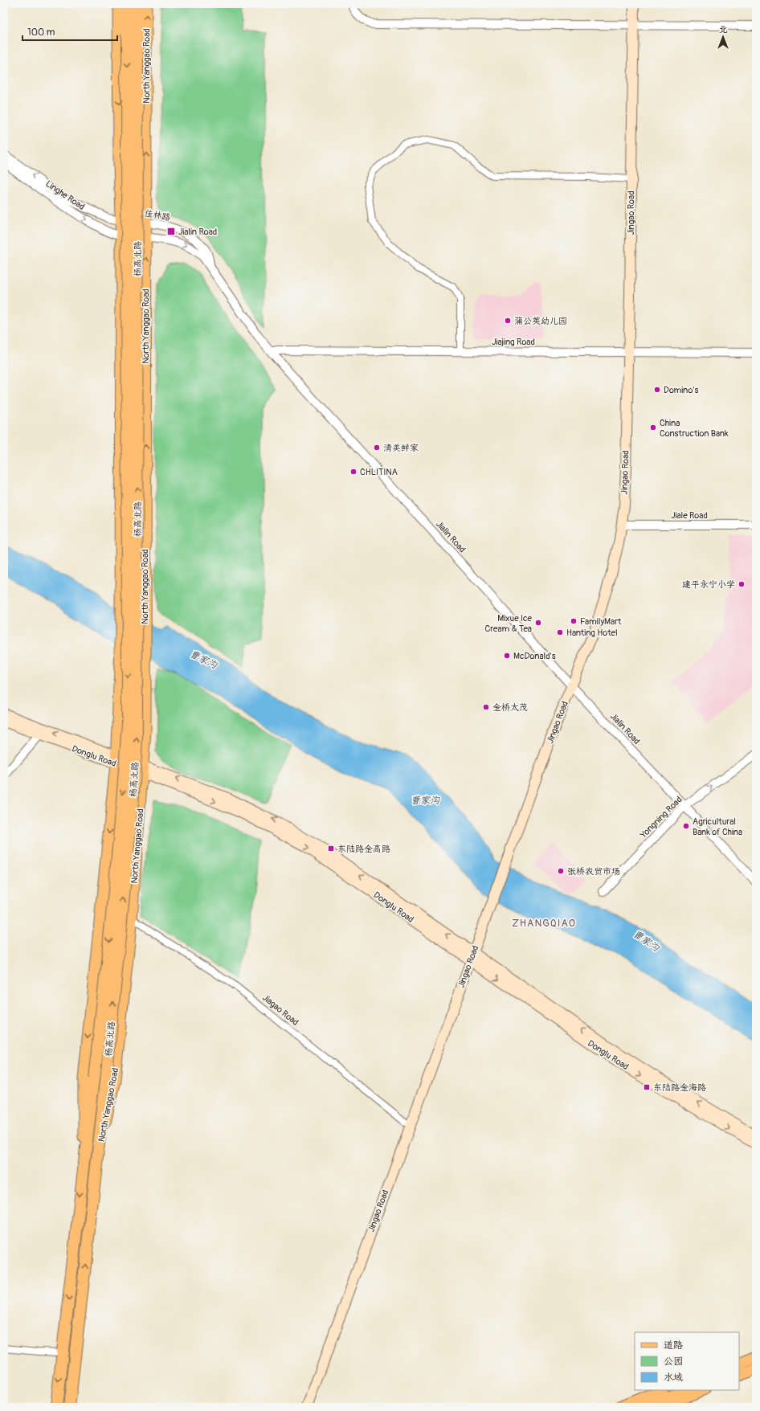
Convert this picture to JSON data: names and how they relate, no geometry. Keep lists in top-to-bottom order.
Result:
{
  "streets": {
    "highway": ["North Yanggao Road", "杨高北路"],
    "main road": ["Jingao Road", "Donglu Road"],
    "street": [
      "Linghe Road",
      "佳林路",
      "Jiajing Road",
      "Jiale Road",
      "Jialin Road",
      "Yongning Road",
      "Jiagao Road"
    ]
  },
  "crossings": [
    ["North Yanggao Road", "Linghe Road"],
    ["North Yanggao Road", "佳林路"],
    ["North Yanggao Road", "杨高北路"],
    ["North Yanggao Road", "Jialin Road"],
    ["North Yanggao Road", "Donglu Road"],
    ["North Yanggao Road", "Jiagao Road"],
    ["Linghe Road", "佳林路"],
    ["Linghe Road", "Jialin Road"],
    ["Jingao Road", "Jiajing Road"],
    ["Jingao Road", "Jiale Road"],
    ["Jingao Road", "Jialin Road"],
    ["Jingao Road", "Donglu Road"],
    ["Jingao Road", "Jiagao Road"],
    ["佳林路", "Jialin Road"],
    ["Jiajing Road", "Jialin Road"],
    ["Jialin Road", "Yongning Road"]
  ],
  "one_way": ["Yongning Road"],
  "districts": ["ZHANGQIAO"],
  "water": ["曹家沟"],
  "places": {
    "transit": ["Jialin Road", "东陆路金高路", "东陆路金海路"],
    "other": [
      "蒲公英幼儿园",
      "Domino's",
      "China Construction Bank",
      "清美鲜家",
      "CHLITINA",
      "建平永宁小学",
      "FamilyMart",
      "Mixue Ice Cream & Tea",
      "Hanting Hotel",
      "McDonald's",
      "金桥太茂",
      "Agricultural Bank of China",
      "张桥农贸市场"
    ]
  },
  "legend": ["道路", "公园", "水域"],
  "scale_bar": "100 m",
  "north": "top"
}
